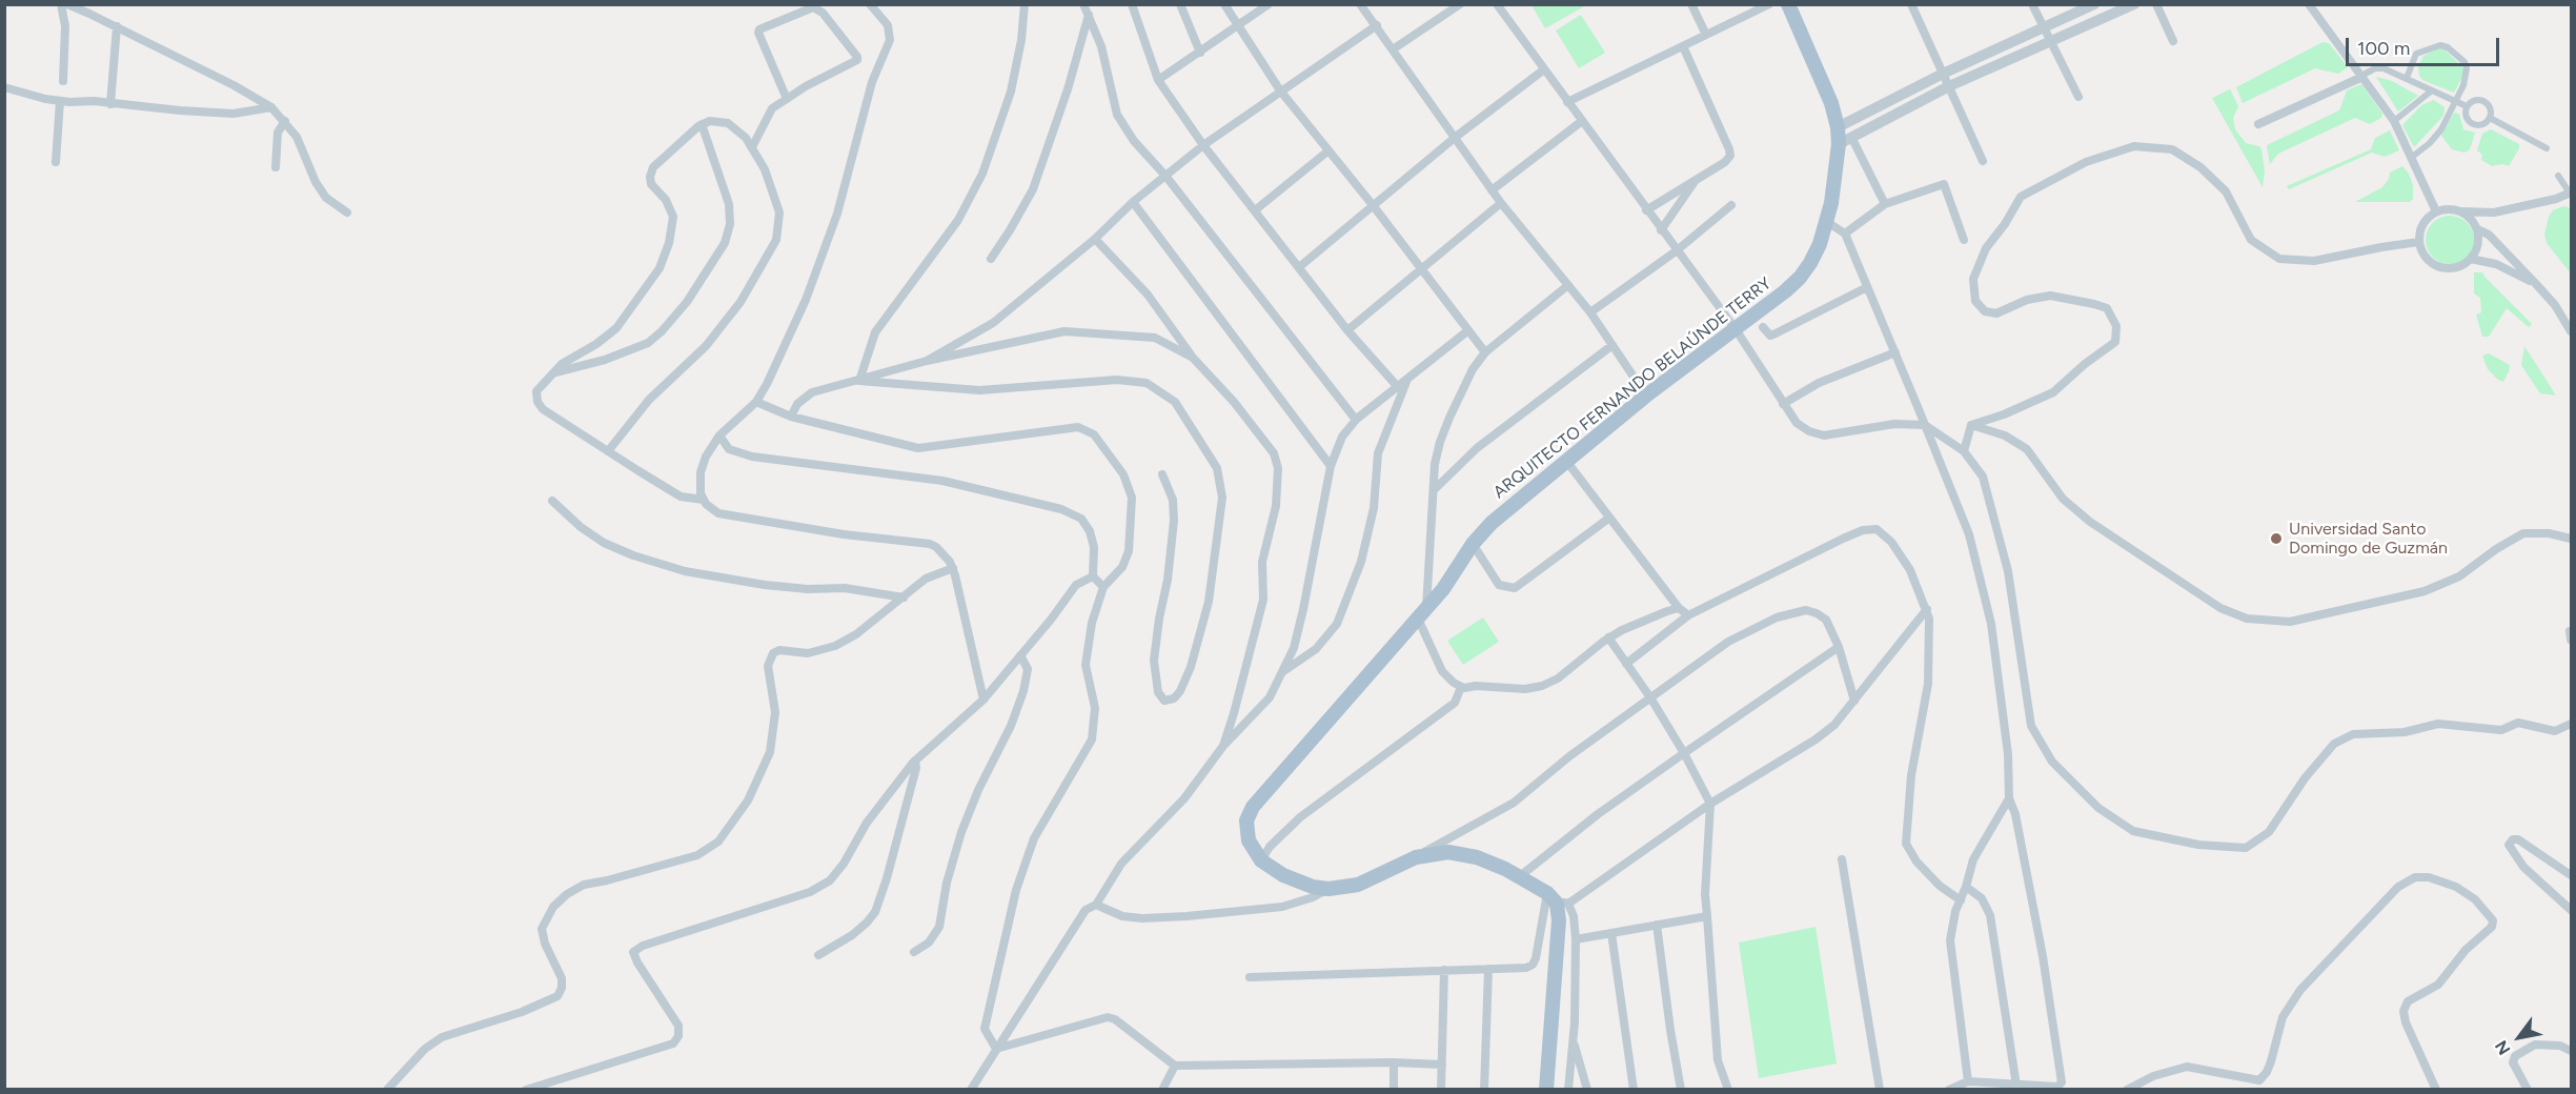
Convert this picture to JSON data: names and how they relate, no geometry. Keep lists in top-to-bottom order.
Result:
{
  "streets": {
    "main road": ["ARQUITECTO FERNANDO BELAÚNDE TERRY"]
  },
  "places": ["Universidad Santo Domingo de Guzmán"],
  "scale_bar": "100 m",
  "north": "bottom left"
}
